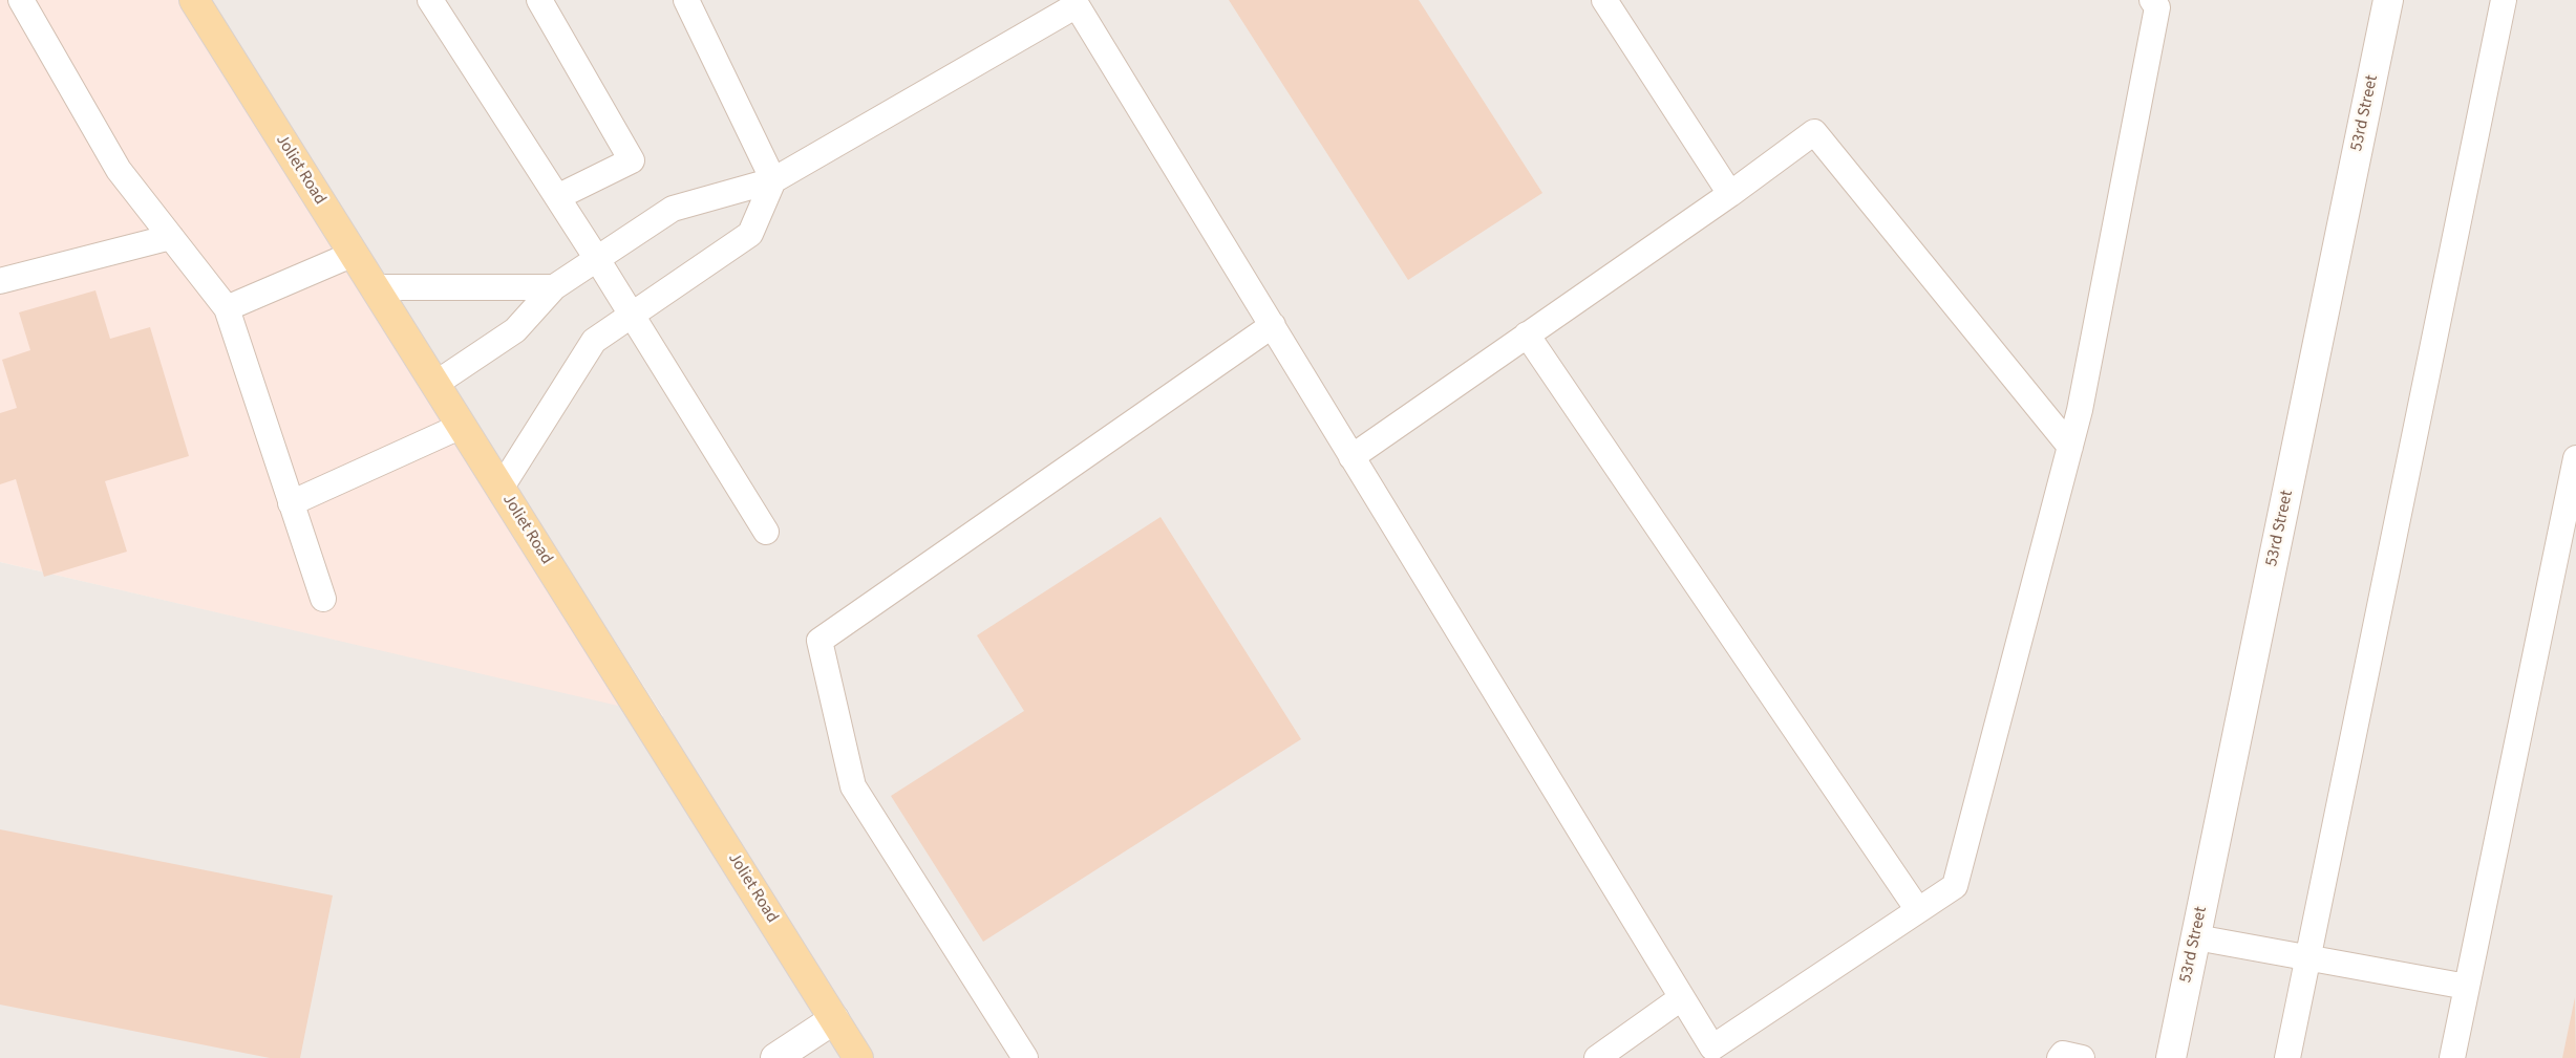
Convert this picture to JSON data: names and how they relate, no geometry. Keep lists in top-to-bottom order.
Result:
{
  "streets": {
    "main road": ["Joliet Road"],
    "street": ["53rd Street"]
  }
}
